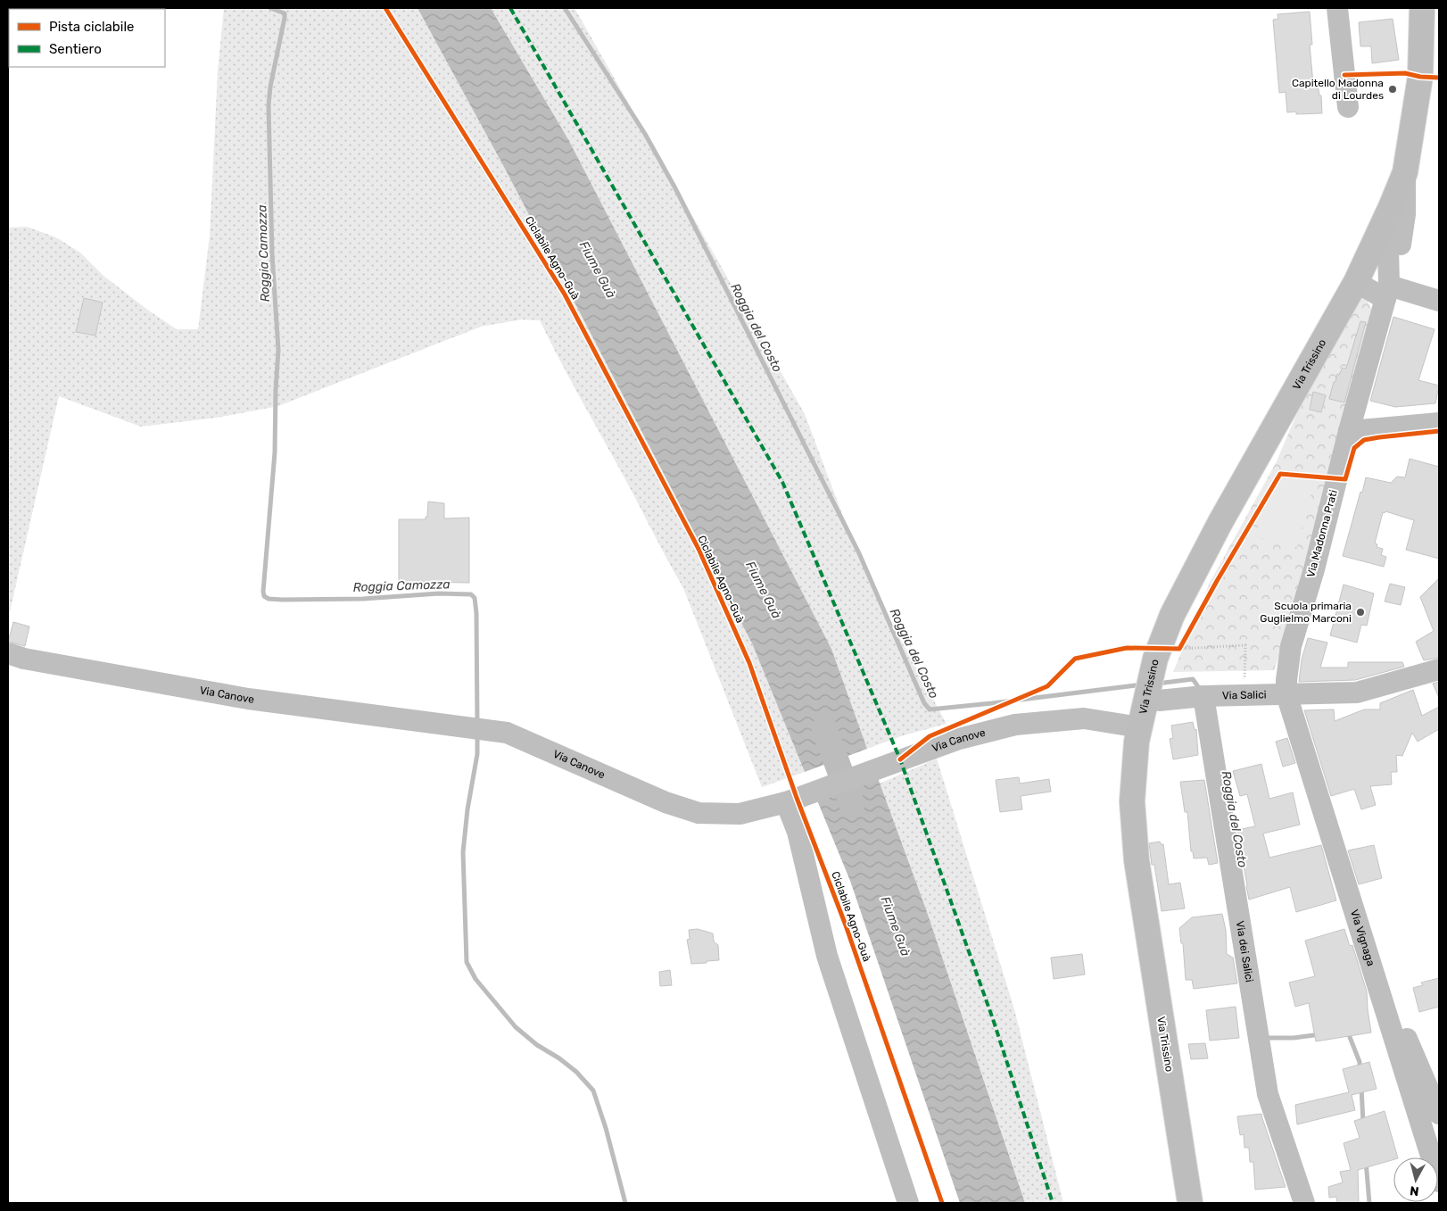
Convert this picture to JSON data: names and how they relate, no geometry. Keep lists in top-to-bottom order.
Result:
{
  "streets": {
    "main road": ["Via Trissino"],
    "street": [
      "Via Madonna Prati",
      "Via Canove",
      "Via Salici",
      "Via Vignaga",
      "Via dei Salici"
    ],
    "cycle path": ["Ciclabile Agno-Guà"]
  },
  "crossings": [
    ["Via Trissino", "Via Canove"],
    ["Via Madonna Prati", "Via Salici"],
    ["Via Madonna Prati", "Via Vignaga"],
    ["Via Salici", "Via Vignaga"],
    ["Via Salici", "Via dei Salici"]
  ],
  "water": ["Roggia Camozza", "Fiume Guà", "Roggia del Costo"],
  "places": ["Capitello Madonna di Lourdes", "Scuola primaria Guglielmo Marconi"],
  "legend": ["Pista ciclabile", "Sentiero"],
  "north": "bottom"
}
